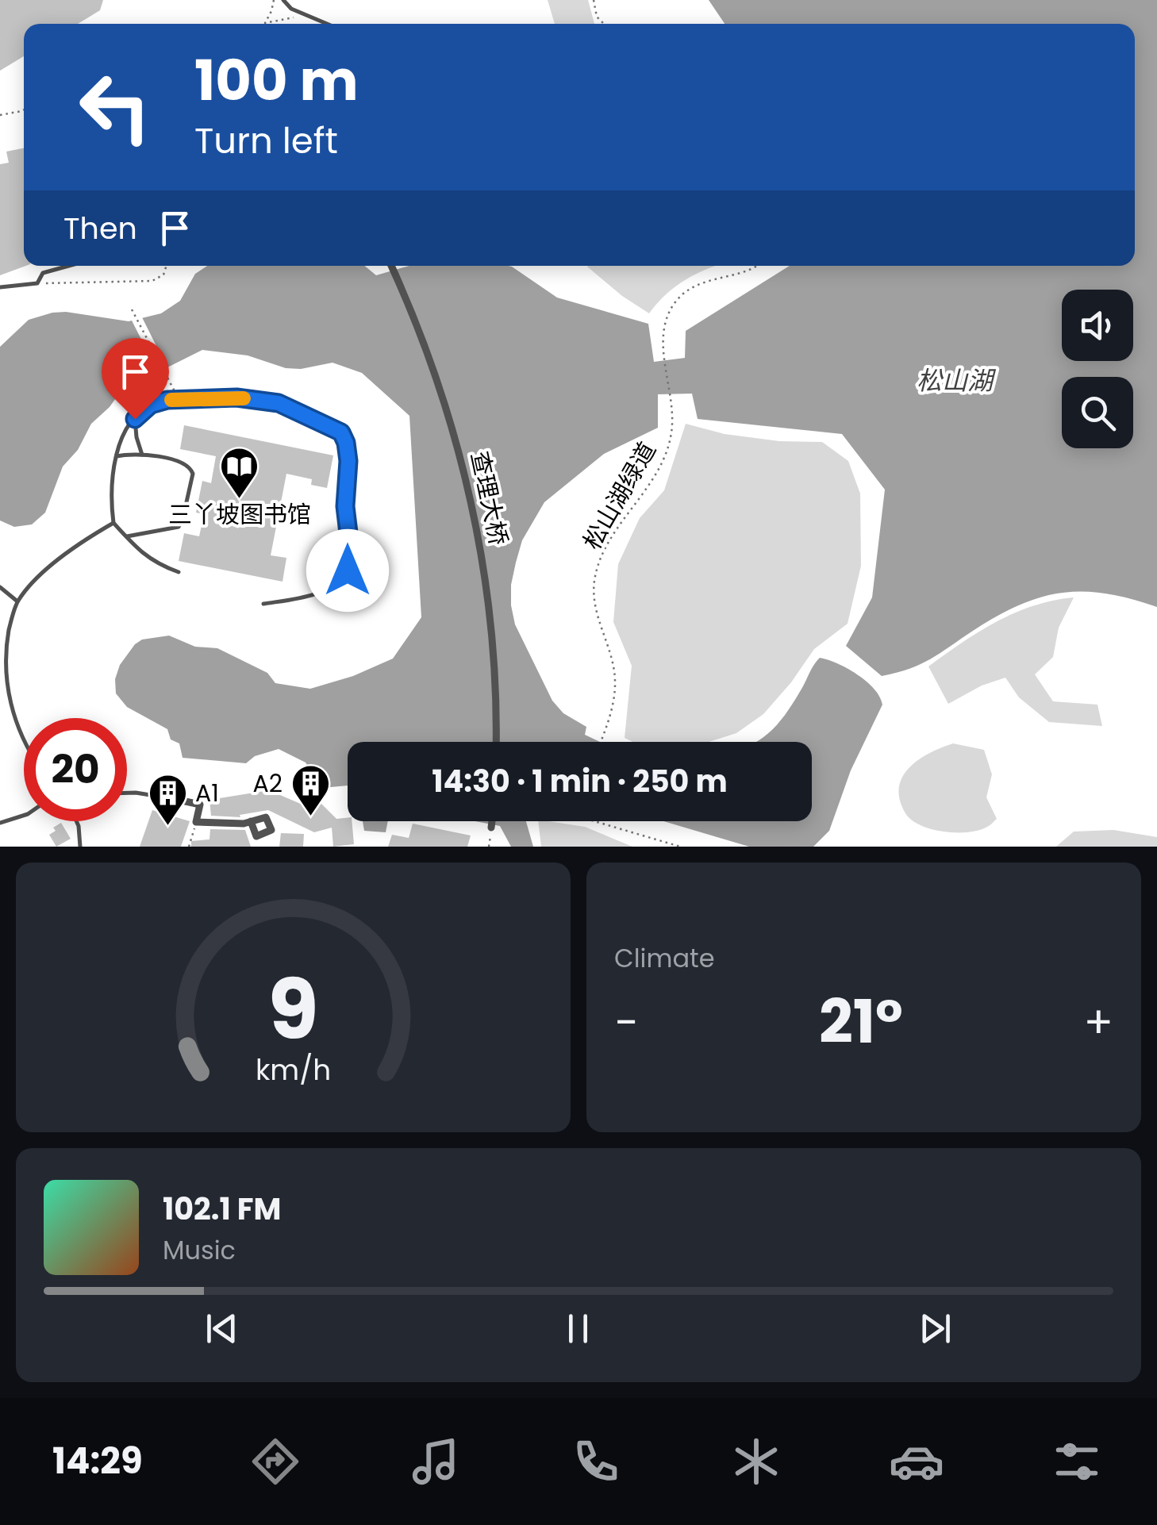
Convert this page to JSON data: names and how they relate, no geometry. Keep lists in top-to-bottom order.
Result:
{
  "streets": {
    "street": ["查理大桥"],
    "path": ["松山湖绿道"]
  },
  "water": ["松山湖"],
  "places": {
    "library": ["三丫坡图书馆"],
    "building": ["A2", "A1"]
  },
  "page": {
    "turn": ["100 m", "Turn left"],
    "then": "Then",
    "limit": "20",
    "trip": "14:30 · 1 min · 250 m",
    "tile": "Climate",
    "heat": ["−", "21°", "+"],
    "song": ["102.1 FM", "Music"],
    "tabs": "14:29",
    "gauge": ["9", "km/h"]
  }
}
